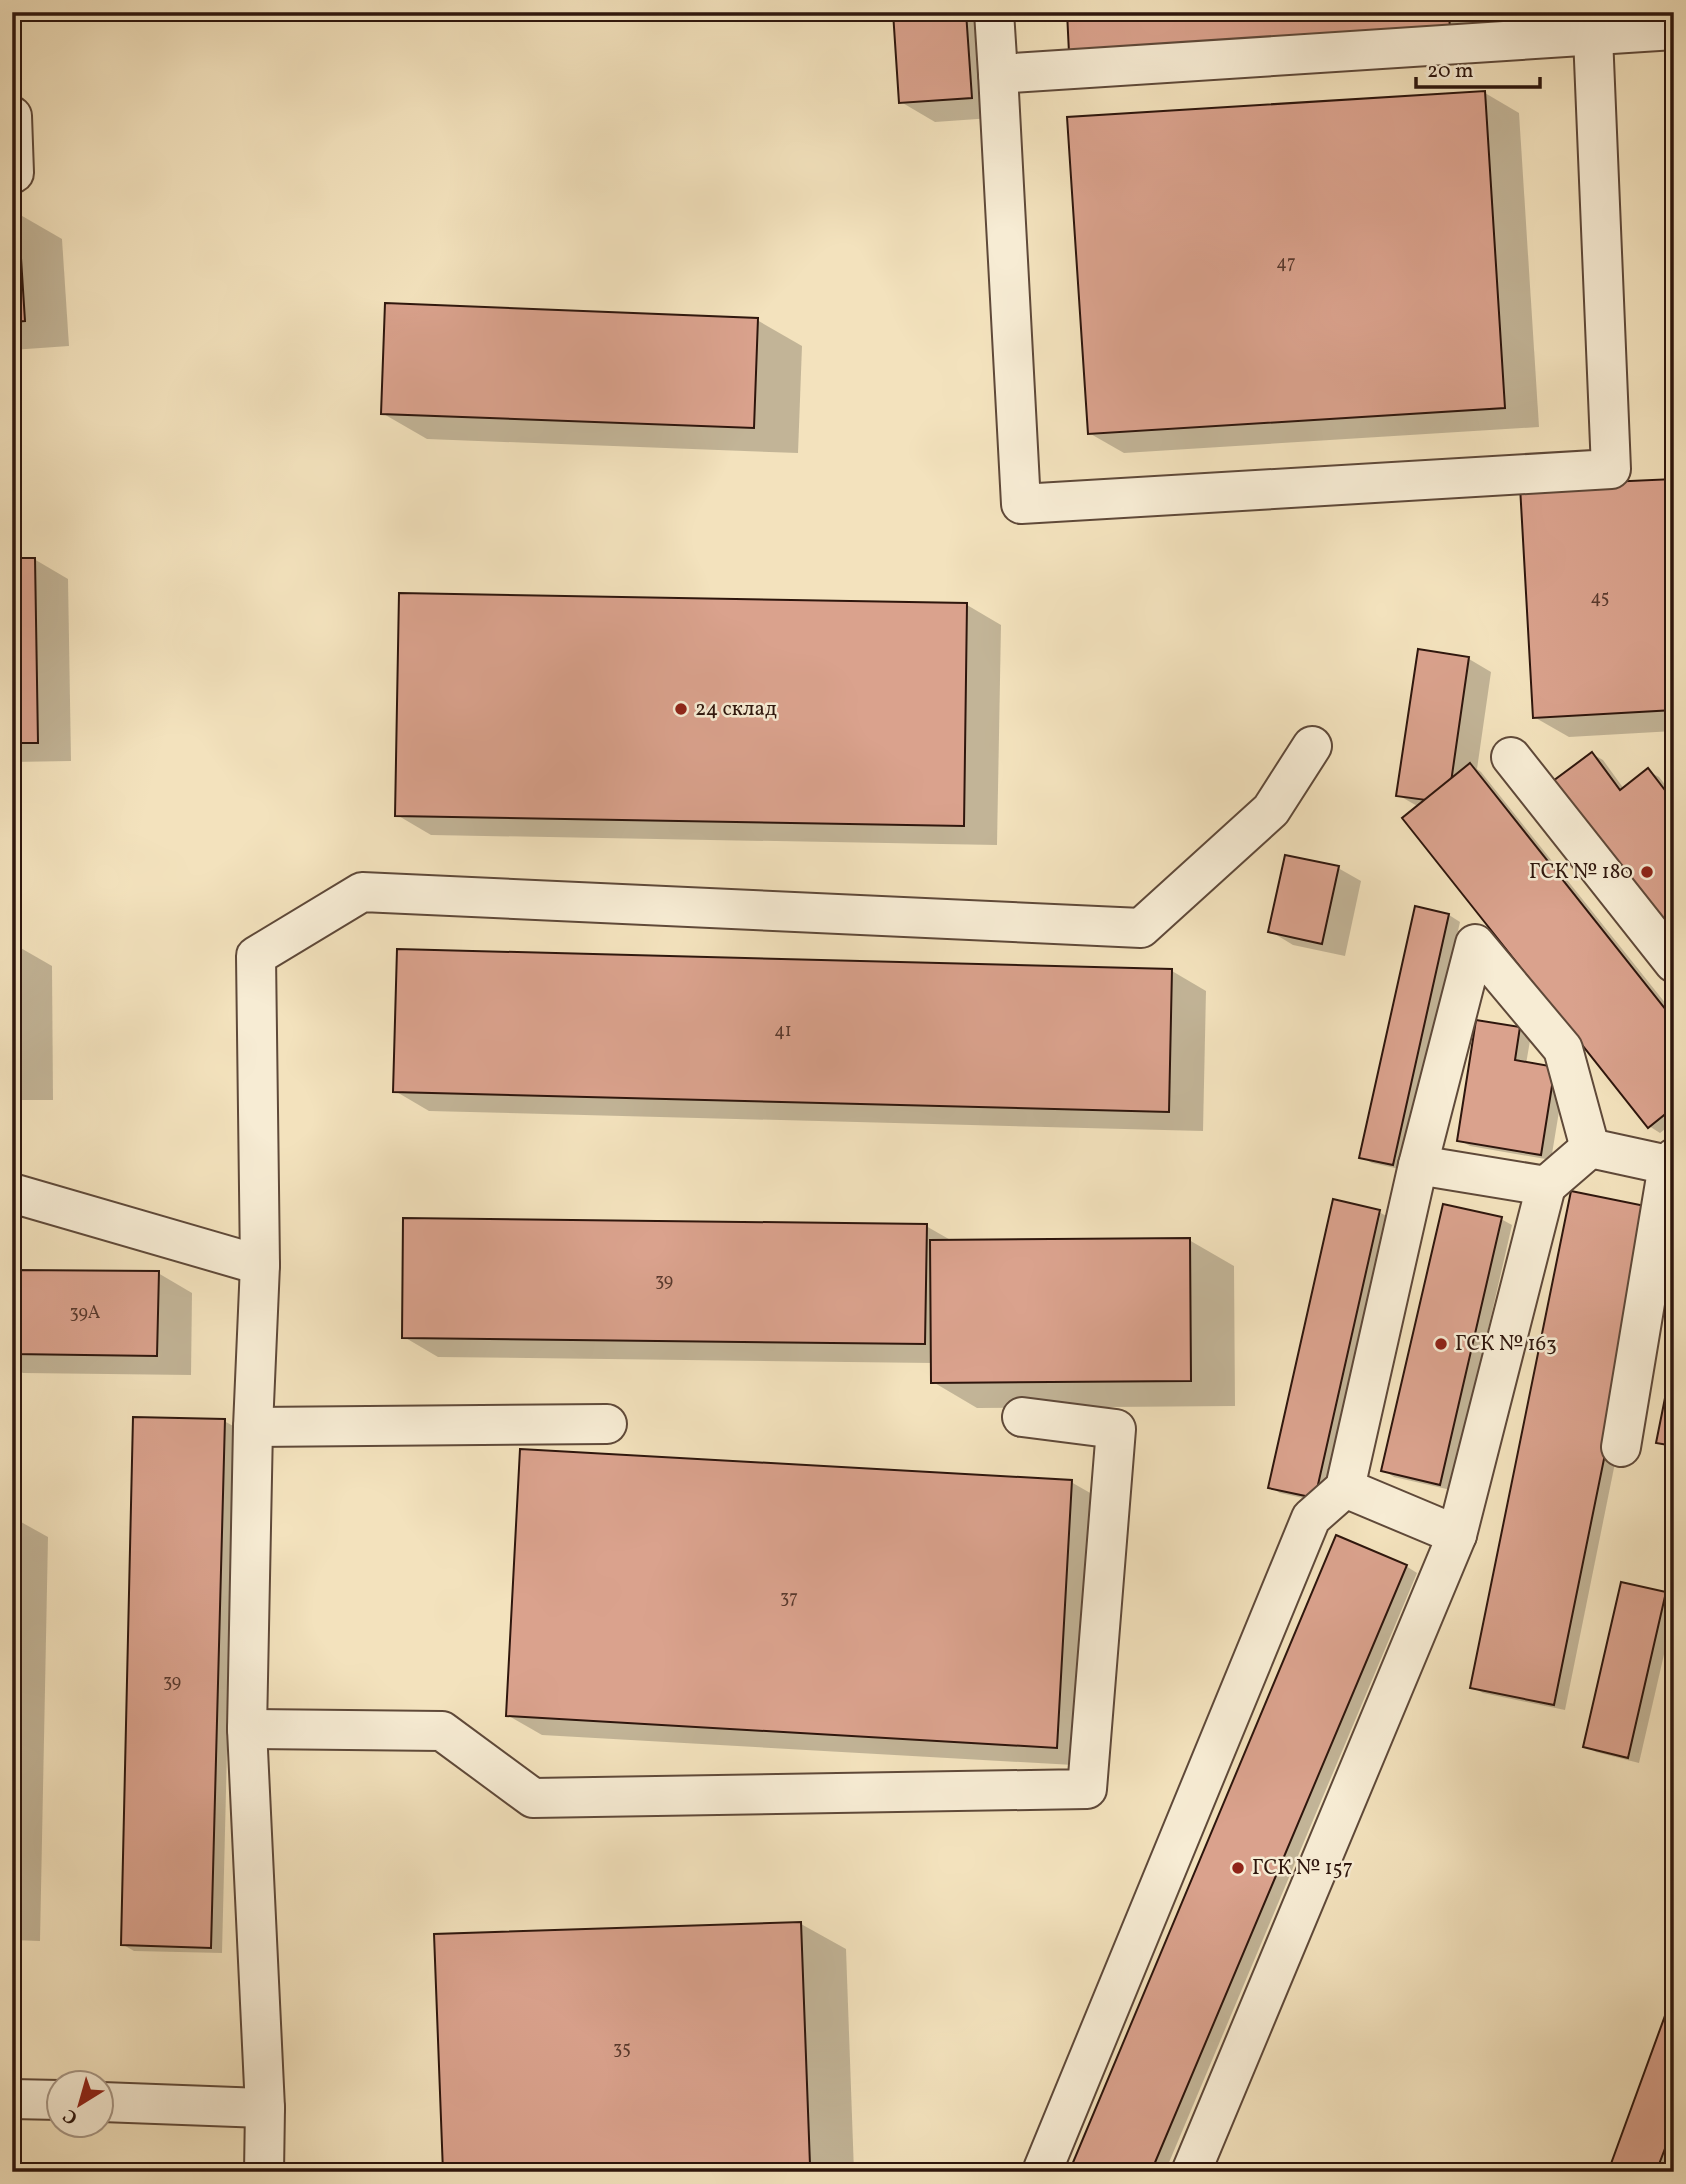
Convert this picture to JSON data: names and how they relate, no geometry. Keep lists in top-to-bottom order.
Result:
{
  "places": [
    "24 склад",
    "ГСК № 180",
    "ГСК № 163",
    "ГСК № 157"
  ],
  "house_numbers": [
    "47",
    "45",
    "41",
    "39",
    "39А",
    "37",
    "39",
    "35"
  ],
  "scale_bar": "20 m",
  "north": "bottom left"
}
